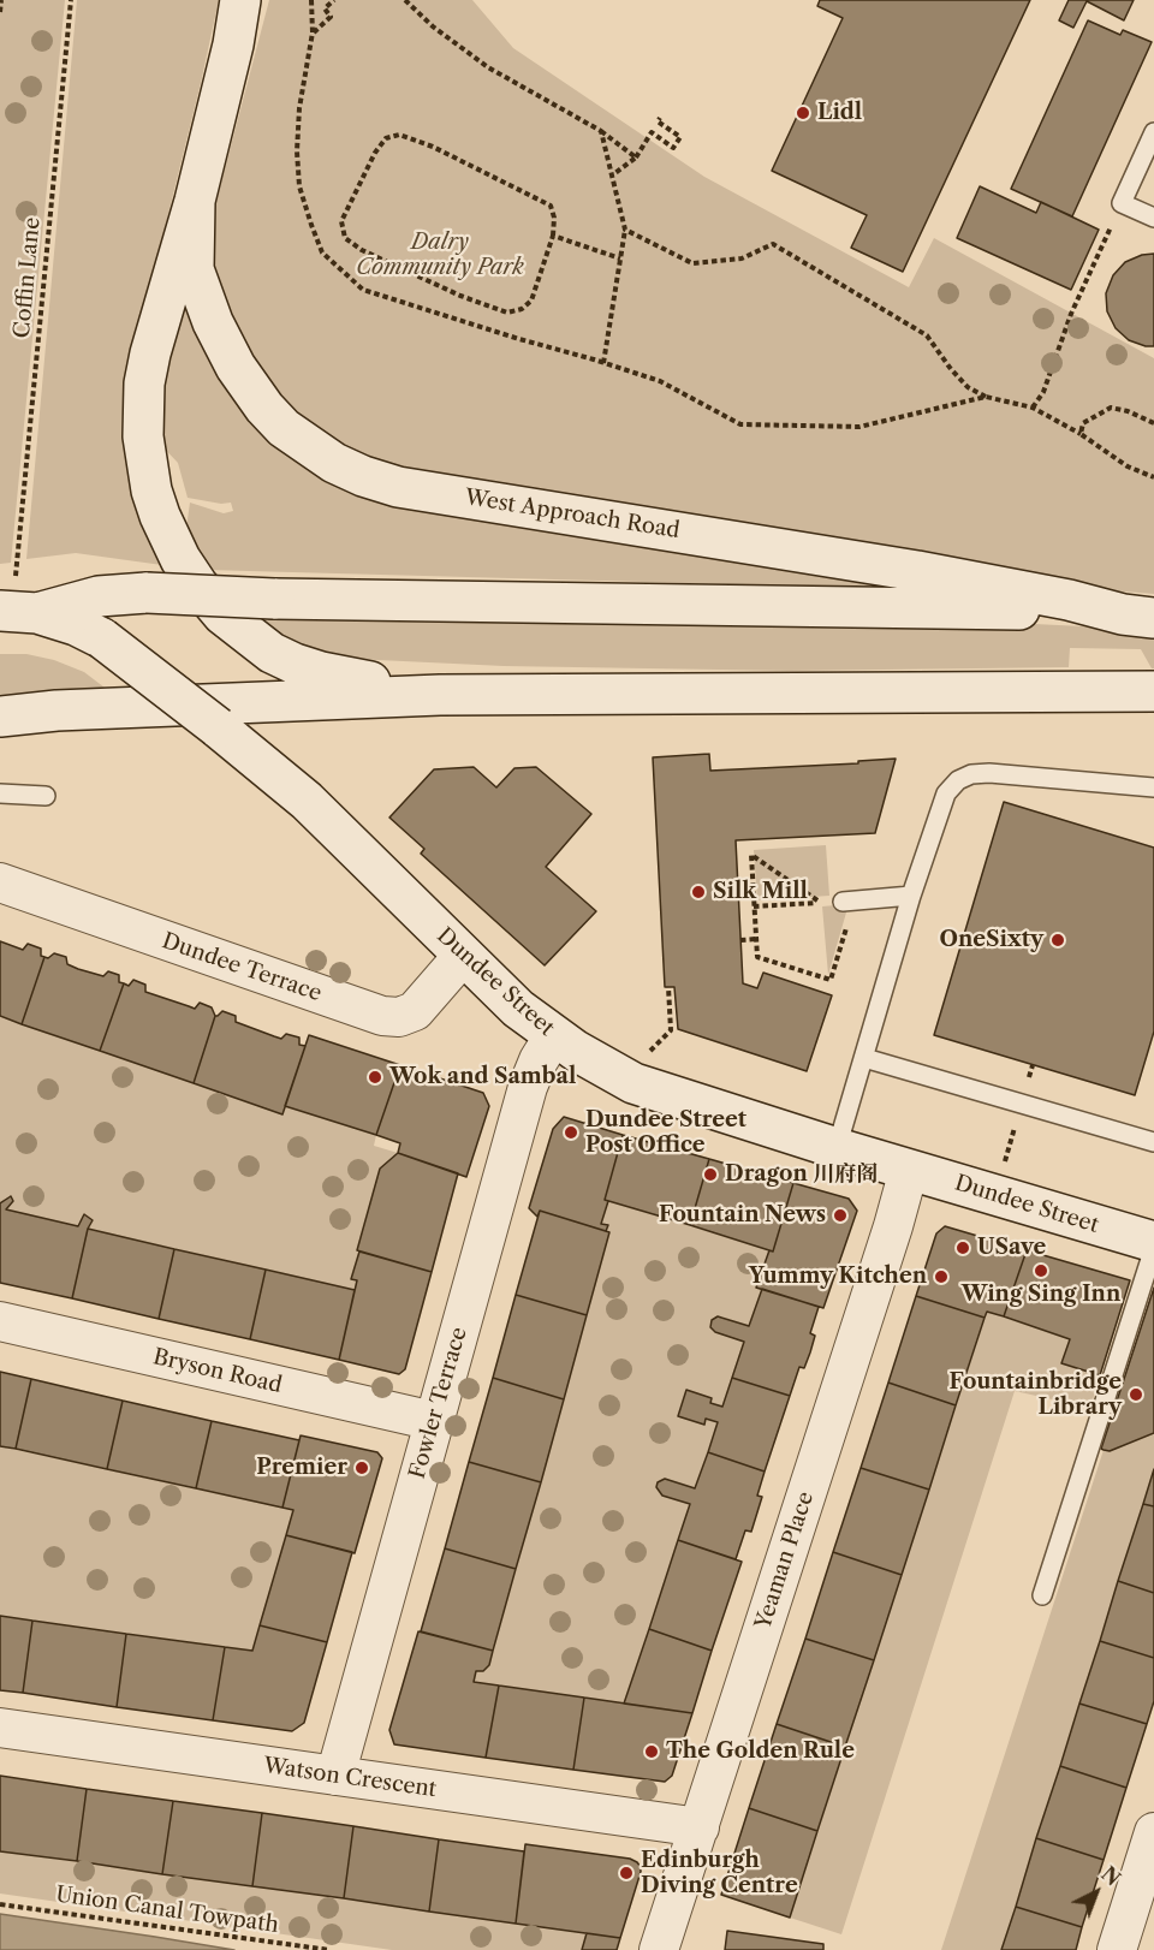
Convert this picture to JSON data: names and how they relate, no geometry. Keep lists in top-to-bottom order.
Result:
{
  "streets": {
    "street": [
      "West Approach Road",
      "Dundee Terrace",
      "Dundee Street",
      "Bryson Road",
      "Fowler Terrace",
      "Yeaman Place",
      "Watson Crescent"
    ],
    "path": ["Coffin Lane", "Union Canal Towpath"]
  },
  "crossings": [
    ["West Approach Road", "Dundee Street"],
    ["Dundee Terrace", "Dundee Street"],
    ["Dundee Street", "Fowler Terrace"],
    ["Dundee Street", "Yeaman Place"],
    ["Bryson Road", "Fowler Terrace"],
    ["Fowler Terrace", "Watson Crescent"],
    ["Yeaman Place", "Watson Crescent"]
  ],
  "parks": ["Dalry Community Park"],
  "places": [
    "Lidl",
    "Silk Mill",
    "OneSixty",
    "Wok and Sambal",
    "Dundee Street Post Office",
    "Dragon 川府阁",
    "Fountain News",
    "USave",
    "Wing Sing Inn",
    "Yummy Kitchen",
    "Fountainbridge Library",
    "Premier",
    "The Golden Rule",
    "Edinburgh Diving Centre"
  ],
  "north": "top right"
}
